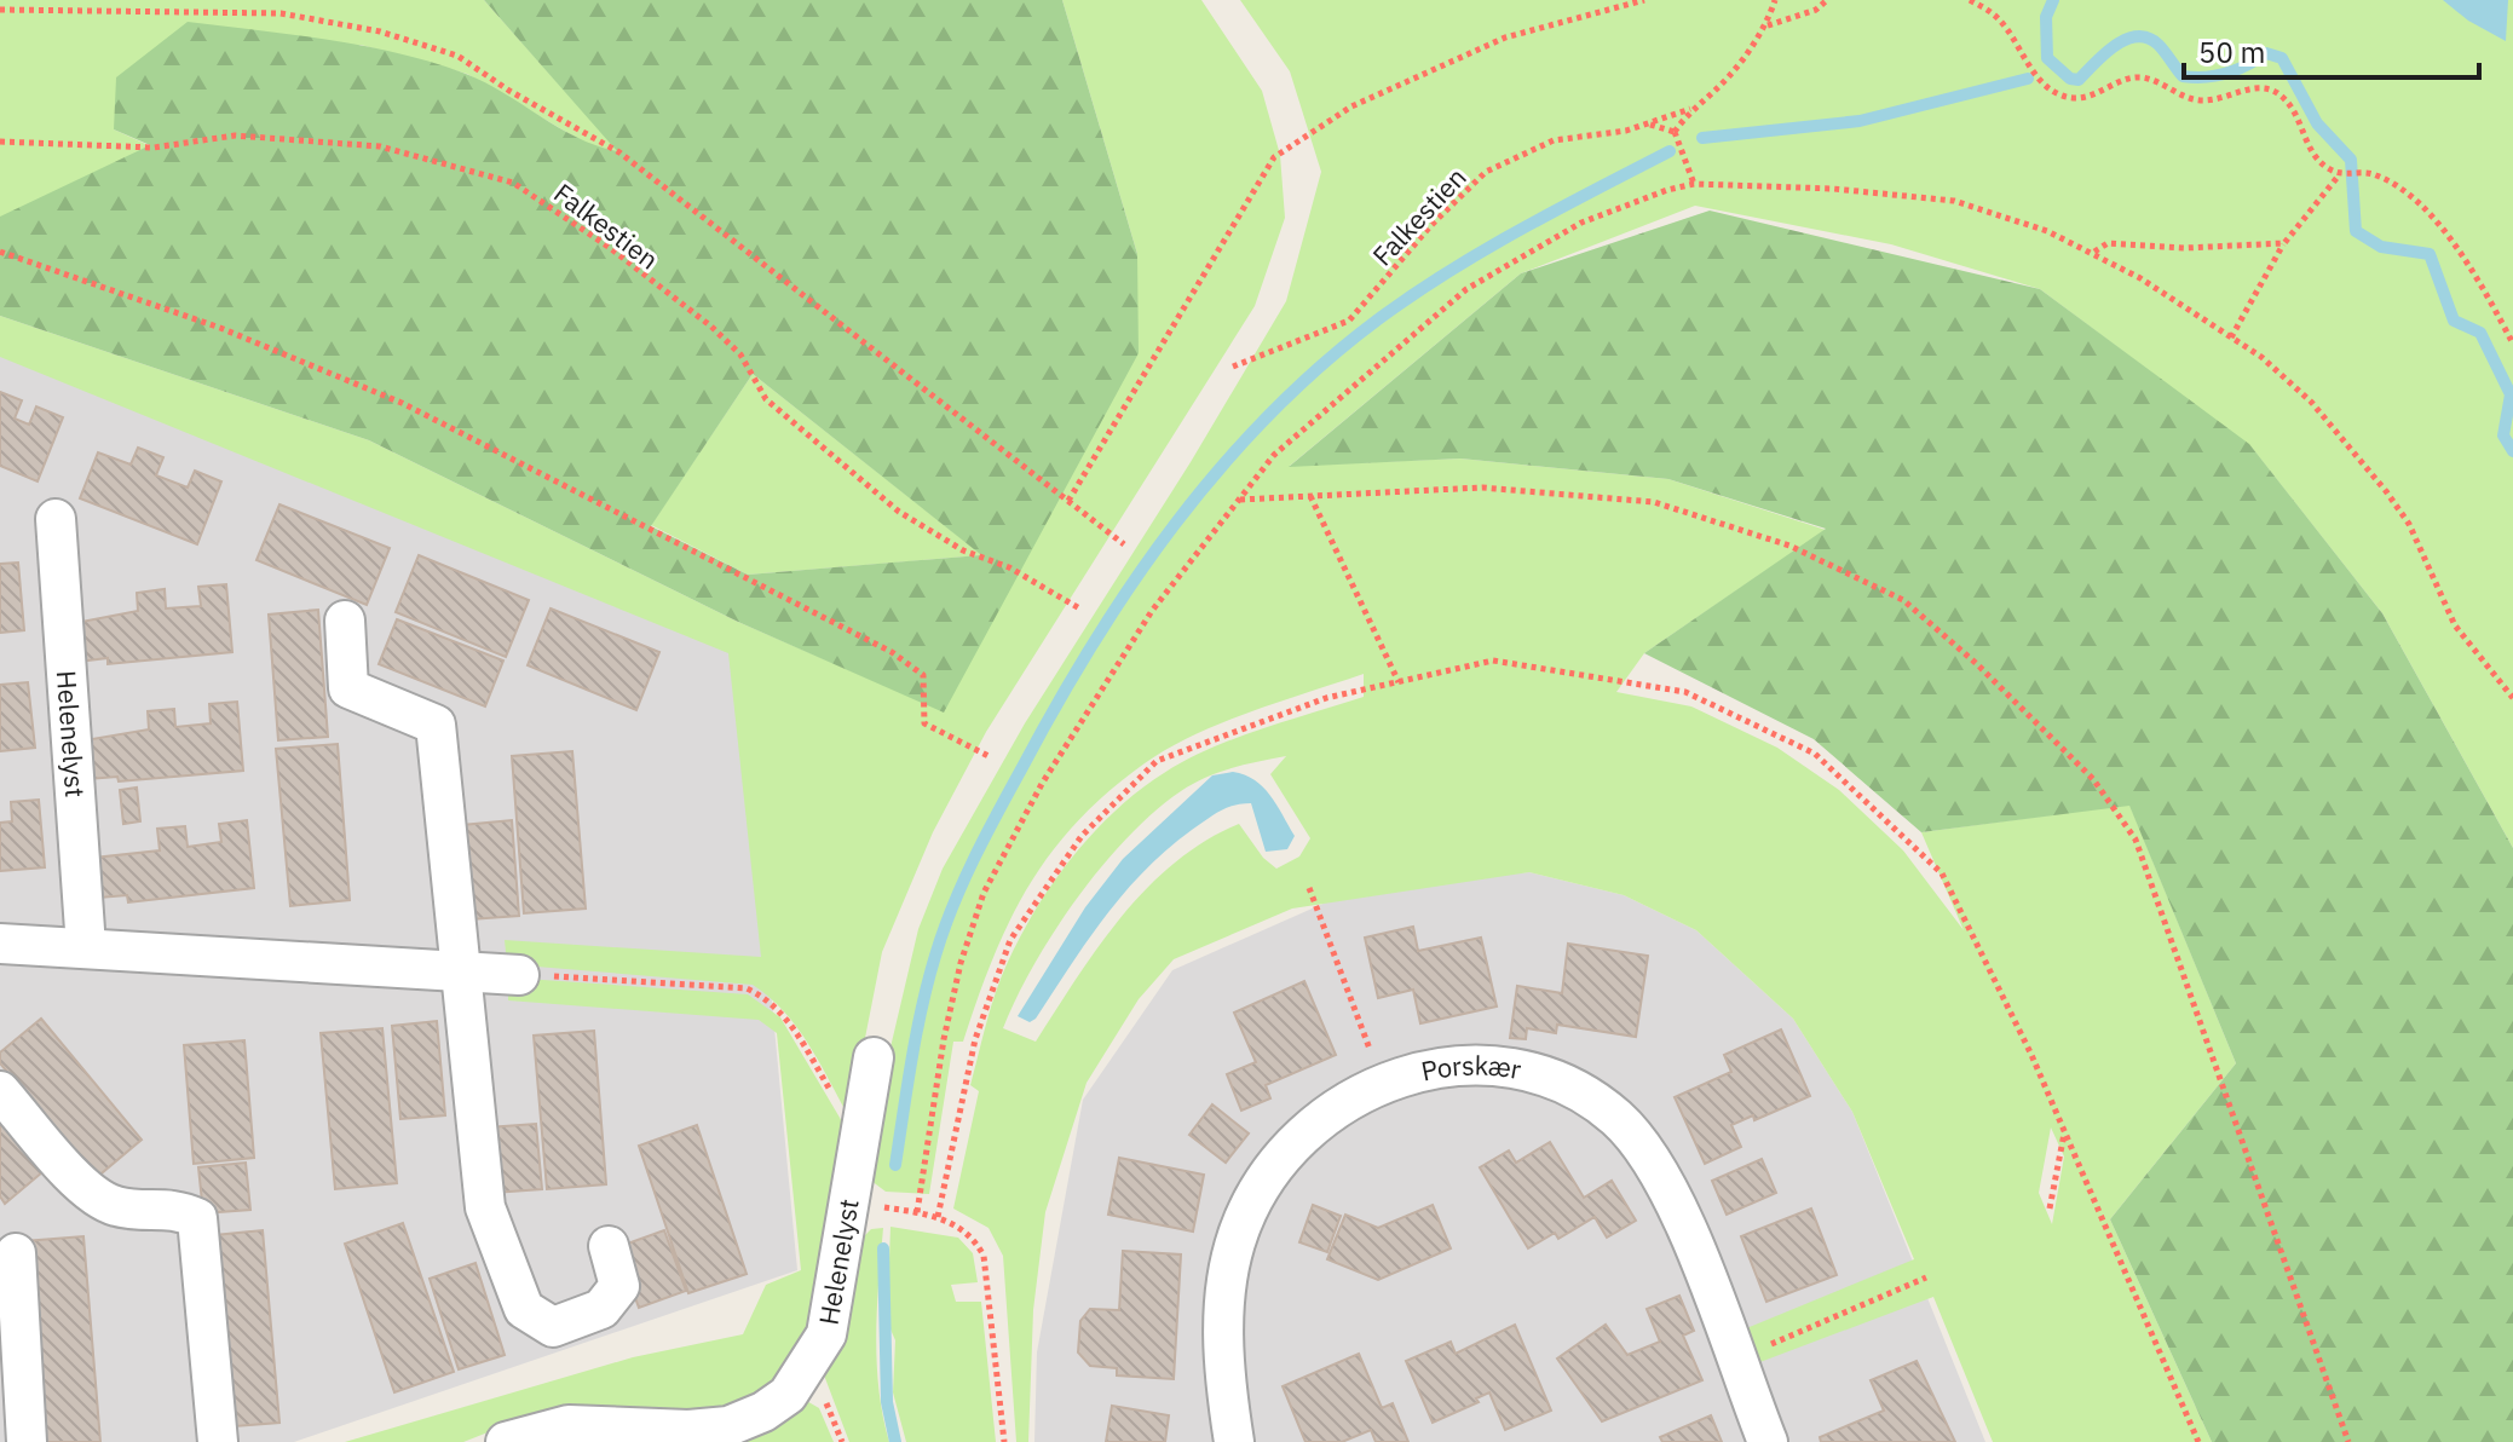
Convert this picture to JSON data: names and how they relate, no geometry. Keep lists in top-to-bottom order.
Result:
{
  "streets": {
    "street": ["Helenelyst", "Porskær"],
    "path": ["Falkestien"]
  },
  "scale_bar": "50 m"
}
